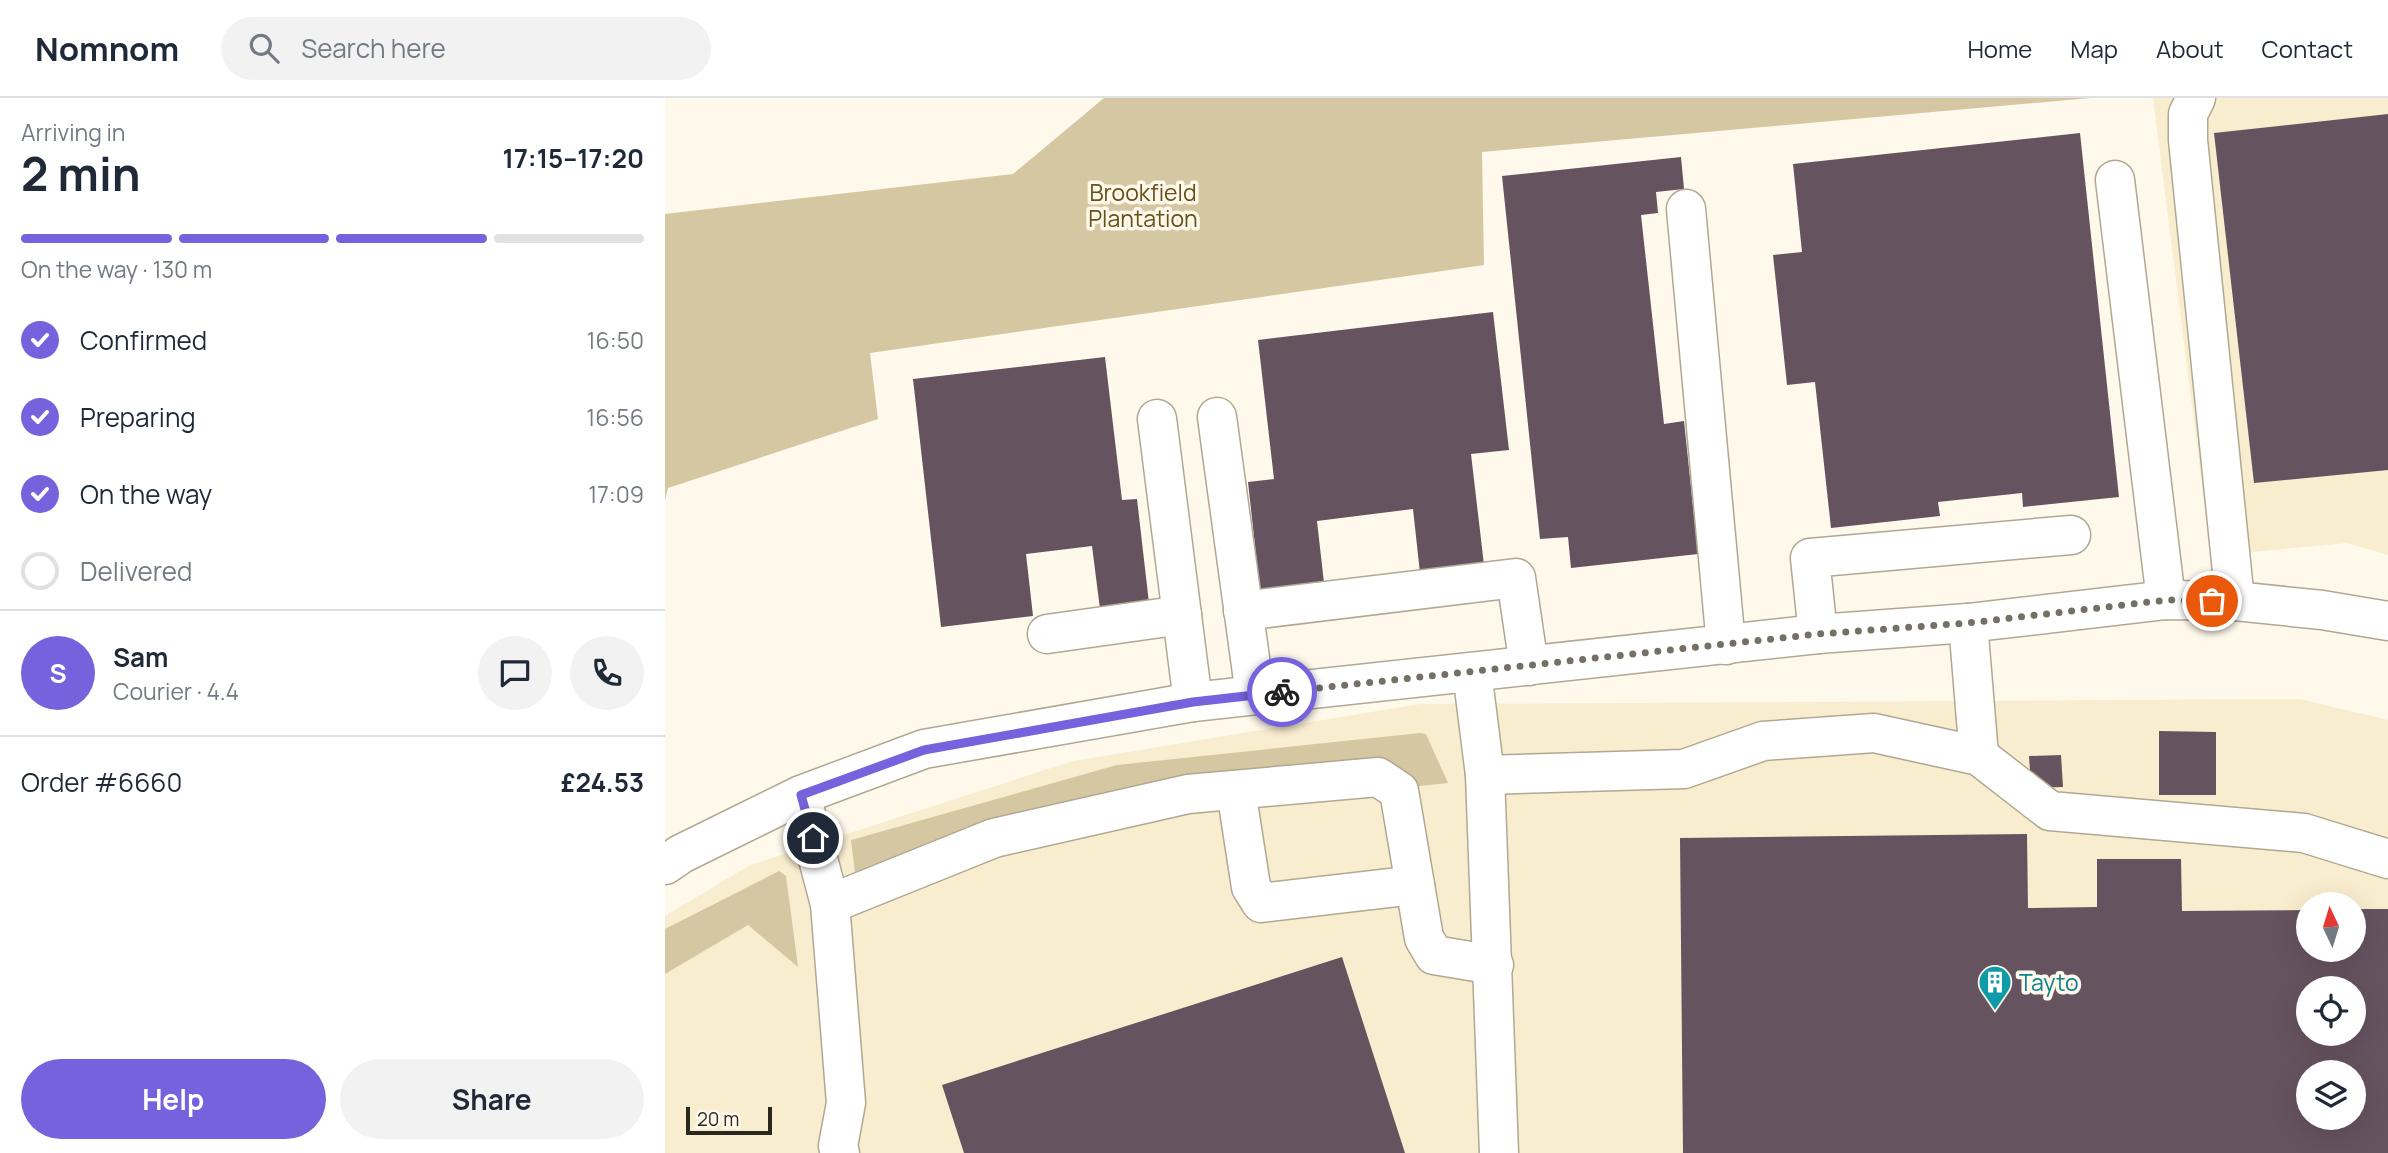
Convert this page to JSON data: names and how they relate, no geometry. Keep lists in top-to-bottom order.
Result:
{
  "parks": ["Brookfield Plantation"],
  "places": {
    "building": ["Tayto"]
  },
  "scale_bar": "20 m",
  "north": "top",
  "page": {
    "header": "Nomnom",
    "search": "Search here",
    "nav": [
      "Home",
      "Map",
      "About",
      "Contact"
    ],
    "heading": ["2 min", "Arriving in", "17:15–17:20"],
    "panel": [
      "Sam",
      "Courier · 4.4",
      "Order #6660",
      "£24.53"
    ],
    "bar": "On the way · 130 m",
    "list": [
      ["Confirmed", "16:50"],
      ["Preparing", "16:56"],
      ["On the way", "17:09"],
      "Delivered"
    ],
    "round": "S",
    "buttons": ["Help", "Share"],
    "scale": "20 m"
  }
}
